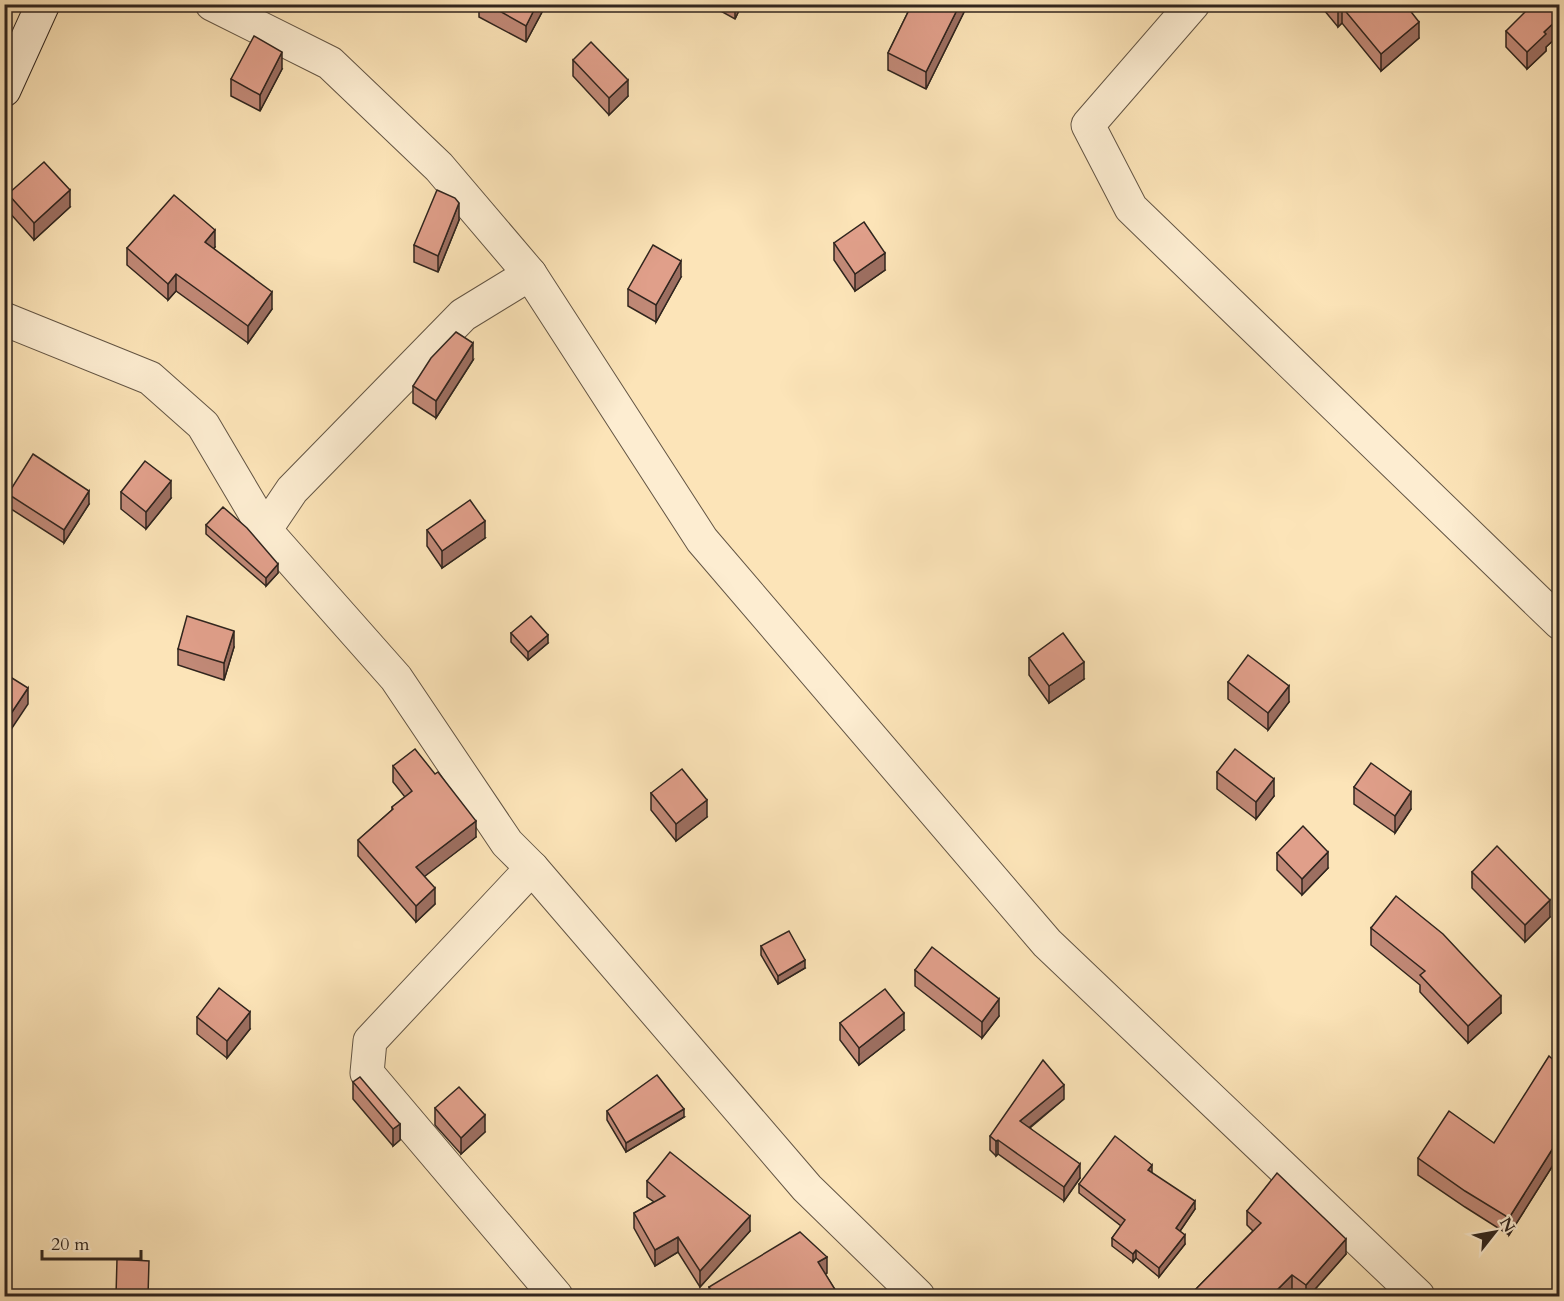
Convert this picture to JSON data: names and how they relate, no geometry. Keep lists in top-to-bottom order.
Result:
{
  "scale_bar": "20 m",
  "north": "top right"
}
